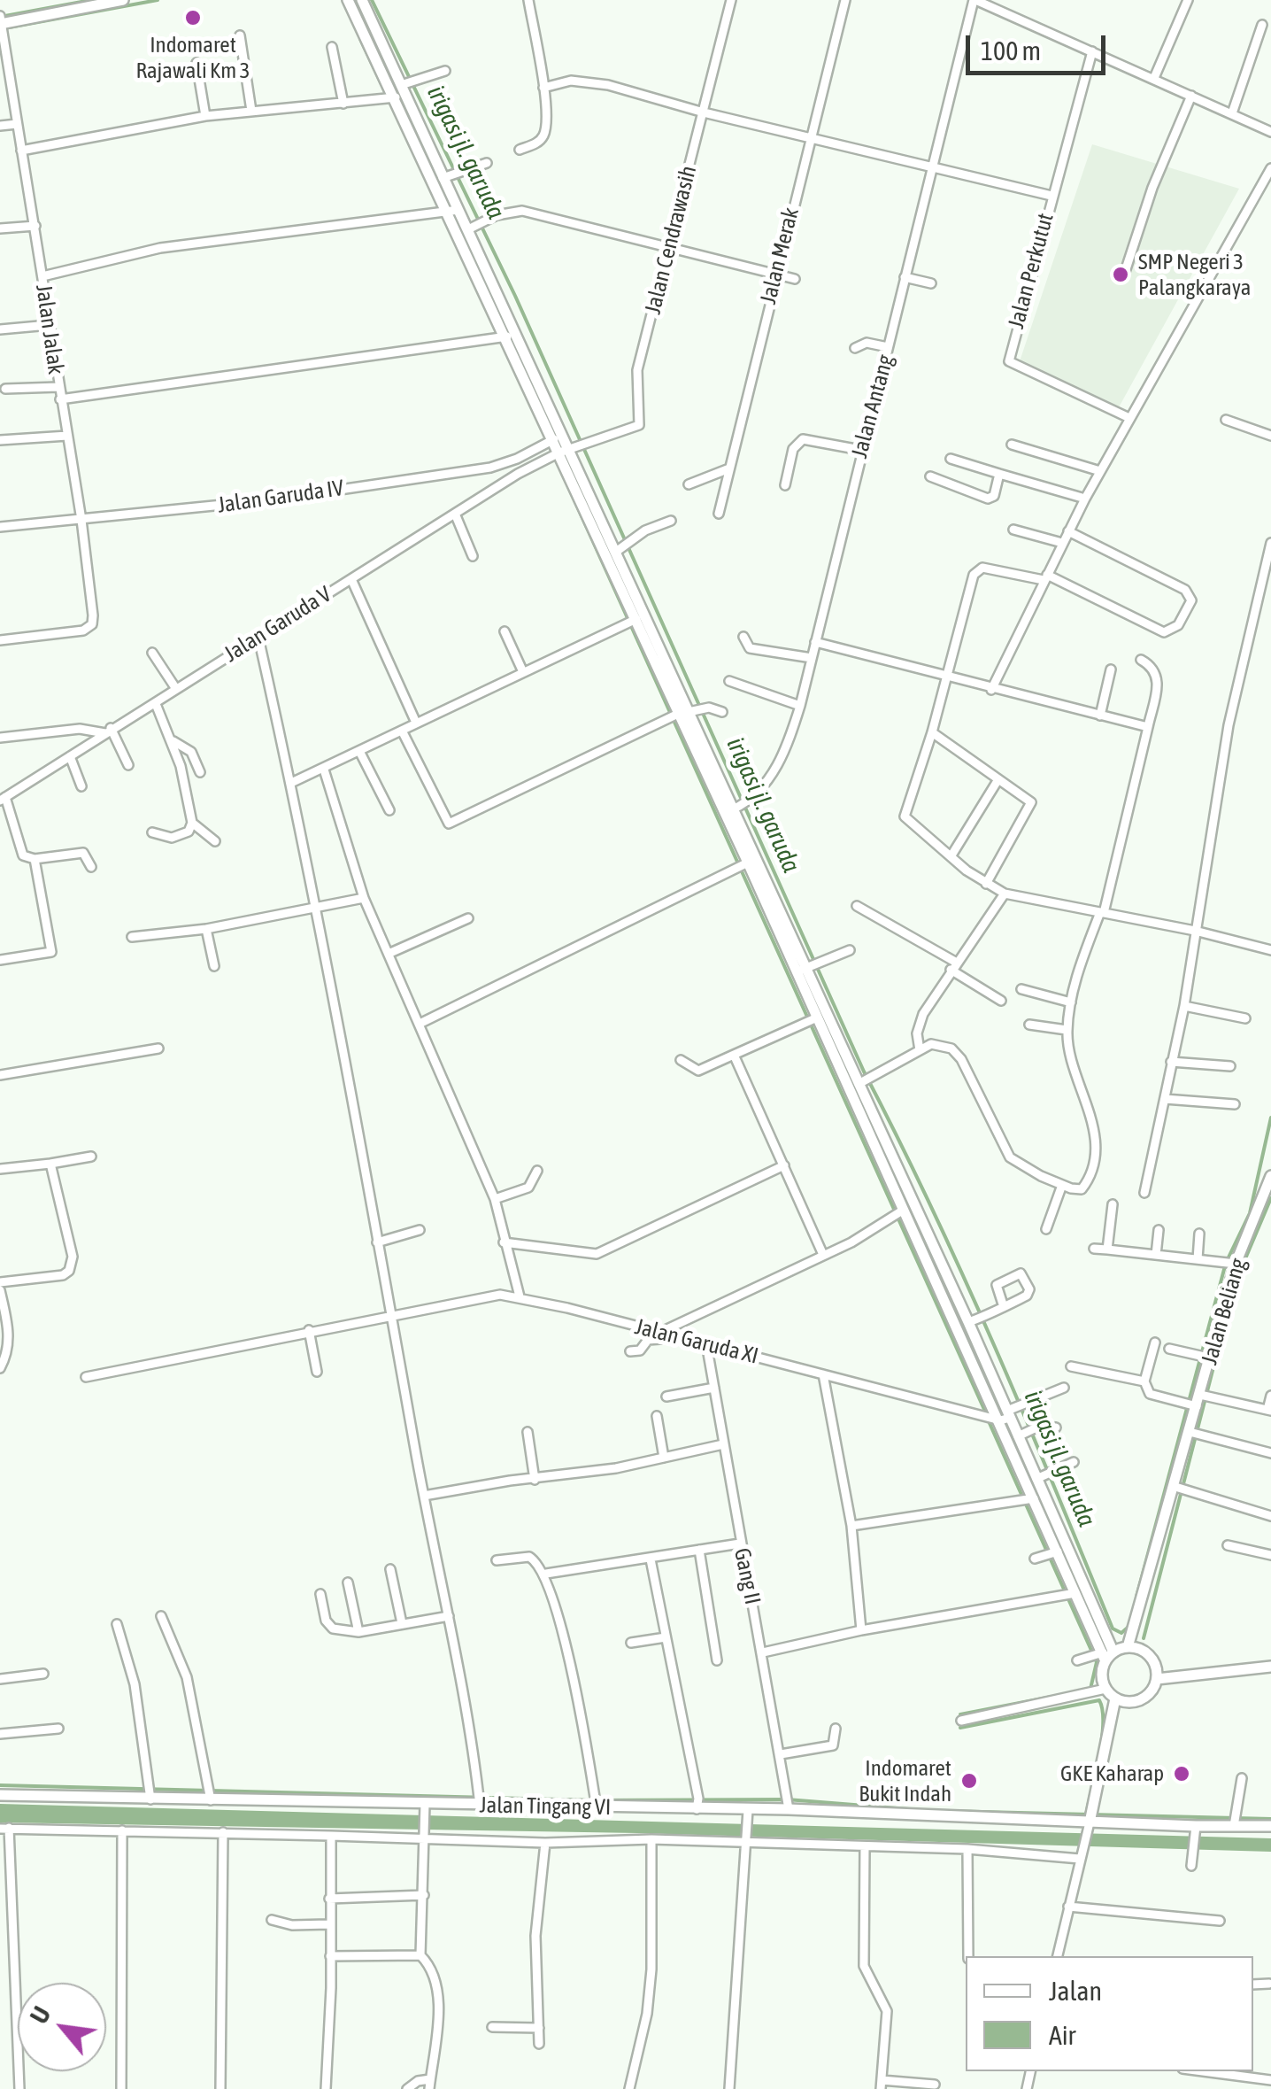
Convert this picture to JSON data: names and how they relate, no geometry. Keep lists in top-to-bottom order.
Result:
{
  "streets": {
    "main road": ["Jalan Beliang", "Jalan Tingang VI"],
    "street": [
      "Jalan Cendrawasih",
      "Jalan Merak",
      "Jalan Perkutut",
      "Jalan Jalak",
      "Jalan Antang",
      "Jalan Garuda IV",
      "Jalan Garuda V",
      "Jalan Garuda XI",
      "Gang II"
    ]
  },
  "crossings": [
    ["Jalan Cendrawasih", "Jalan Garuda V"],
    ["Jalan Jalak", "Jalan Garuda IV"],
    ["Jalan Garuda XI", "Gang II"],
    ["Gang II", "Jalan Tingang VI"]
  ],
  "water": ["irigasi jl. garuda"],
  "places": [
    "Indomaret Rajawali Km 3",
    "SMP Negeri 3 Palangkaraya",
    "GKE Kaharap",
    "Indomaret Bukit Indah"
  ],
  "legend": ["Jalan", "Air"],
  "scale_bar": "100 m",
  "north": "top left"
}
